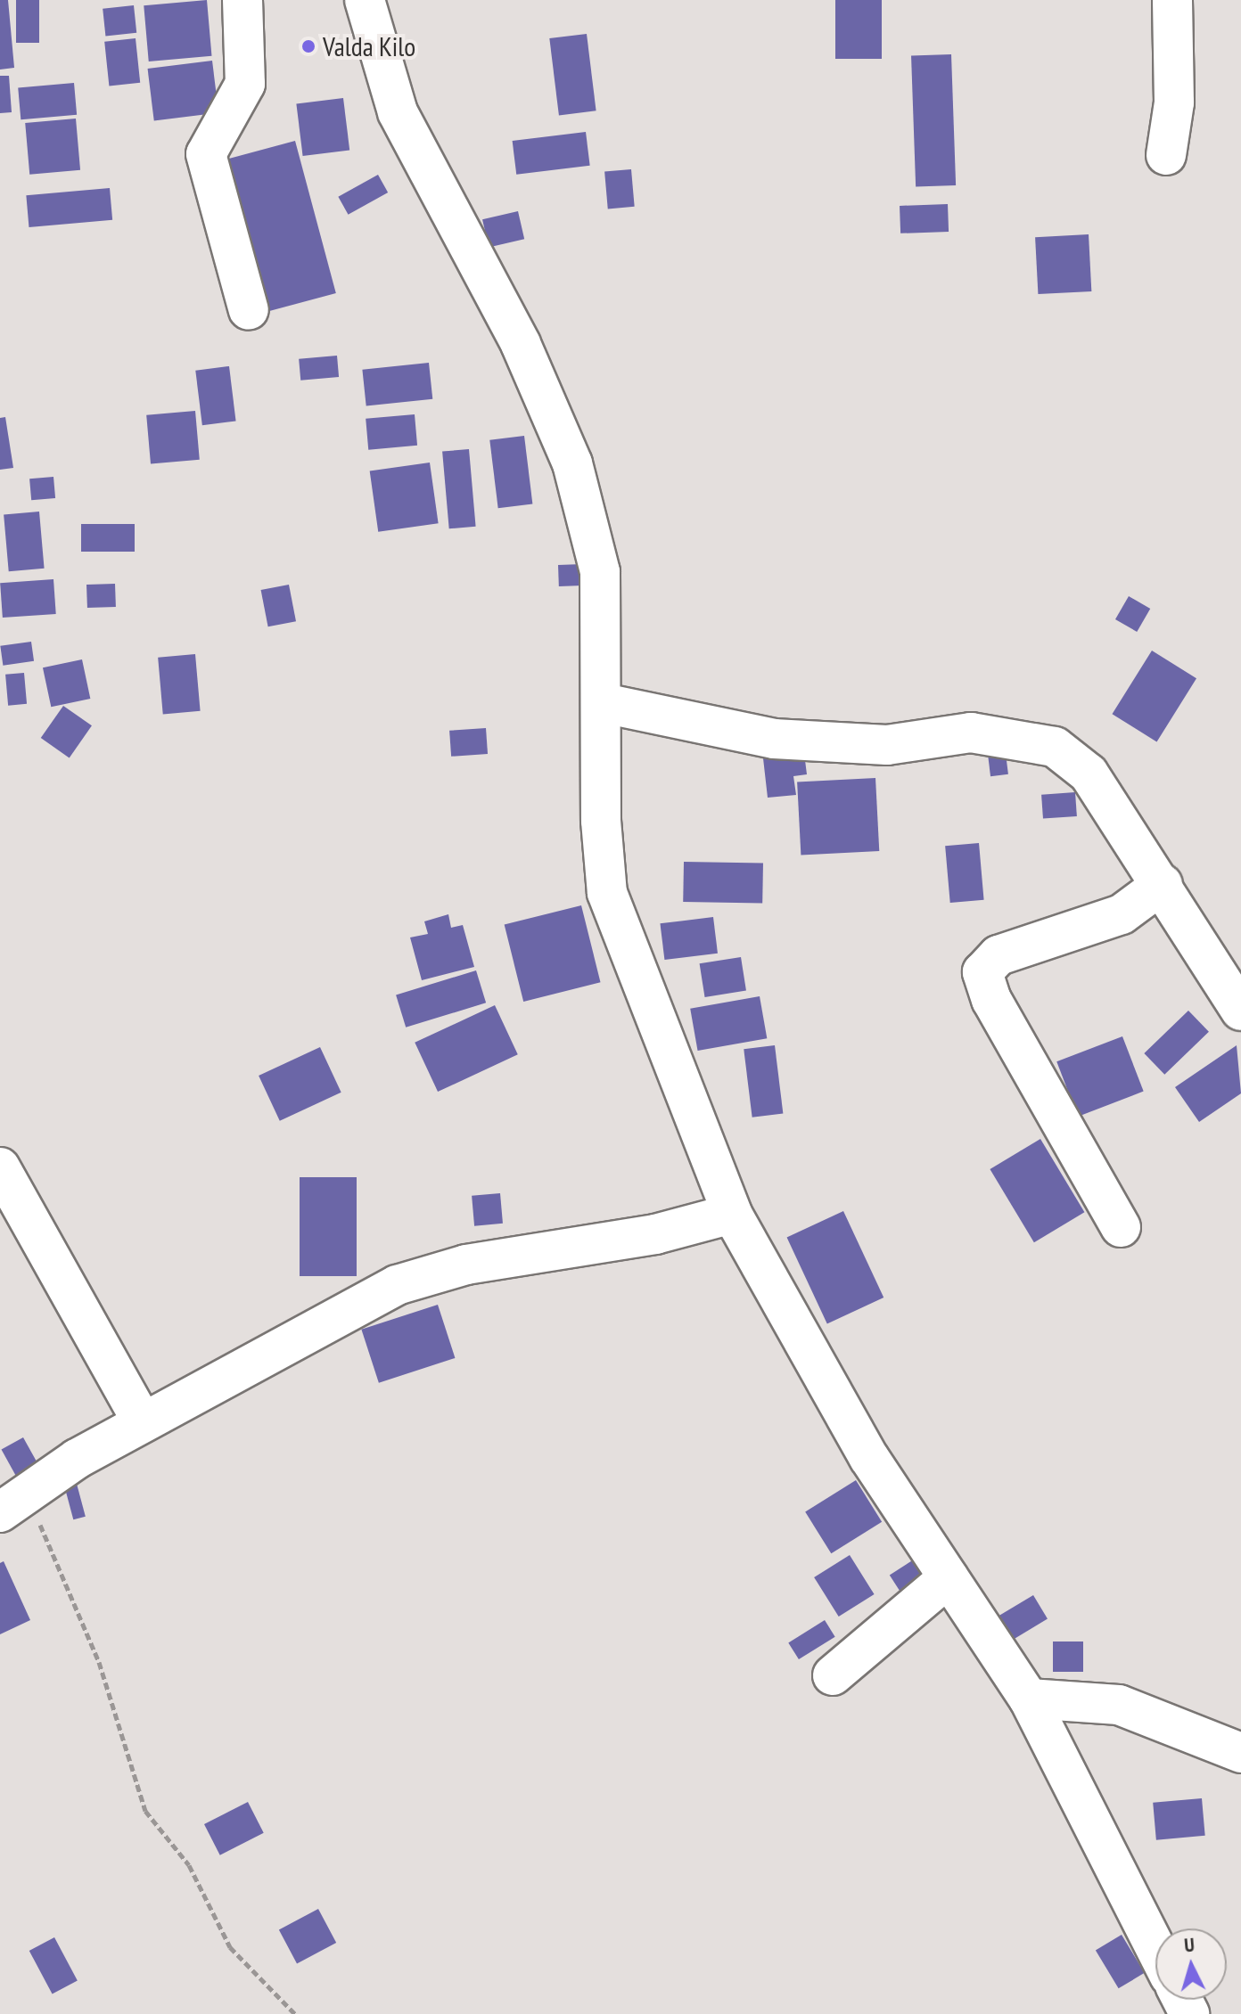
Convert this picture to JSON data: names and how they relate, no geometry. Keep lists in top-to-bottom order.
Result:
{
  "places": ["Valda Kilo"],
  "north": "top"
}
